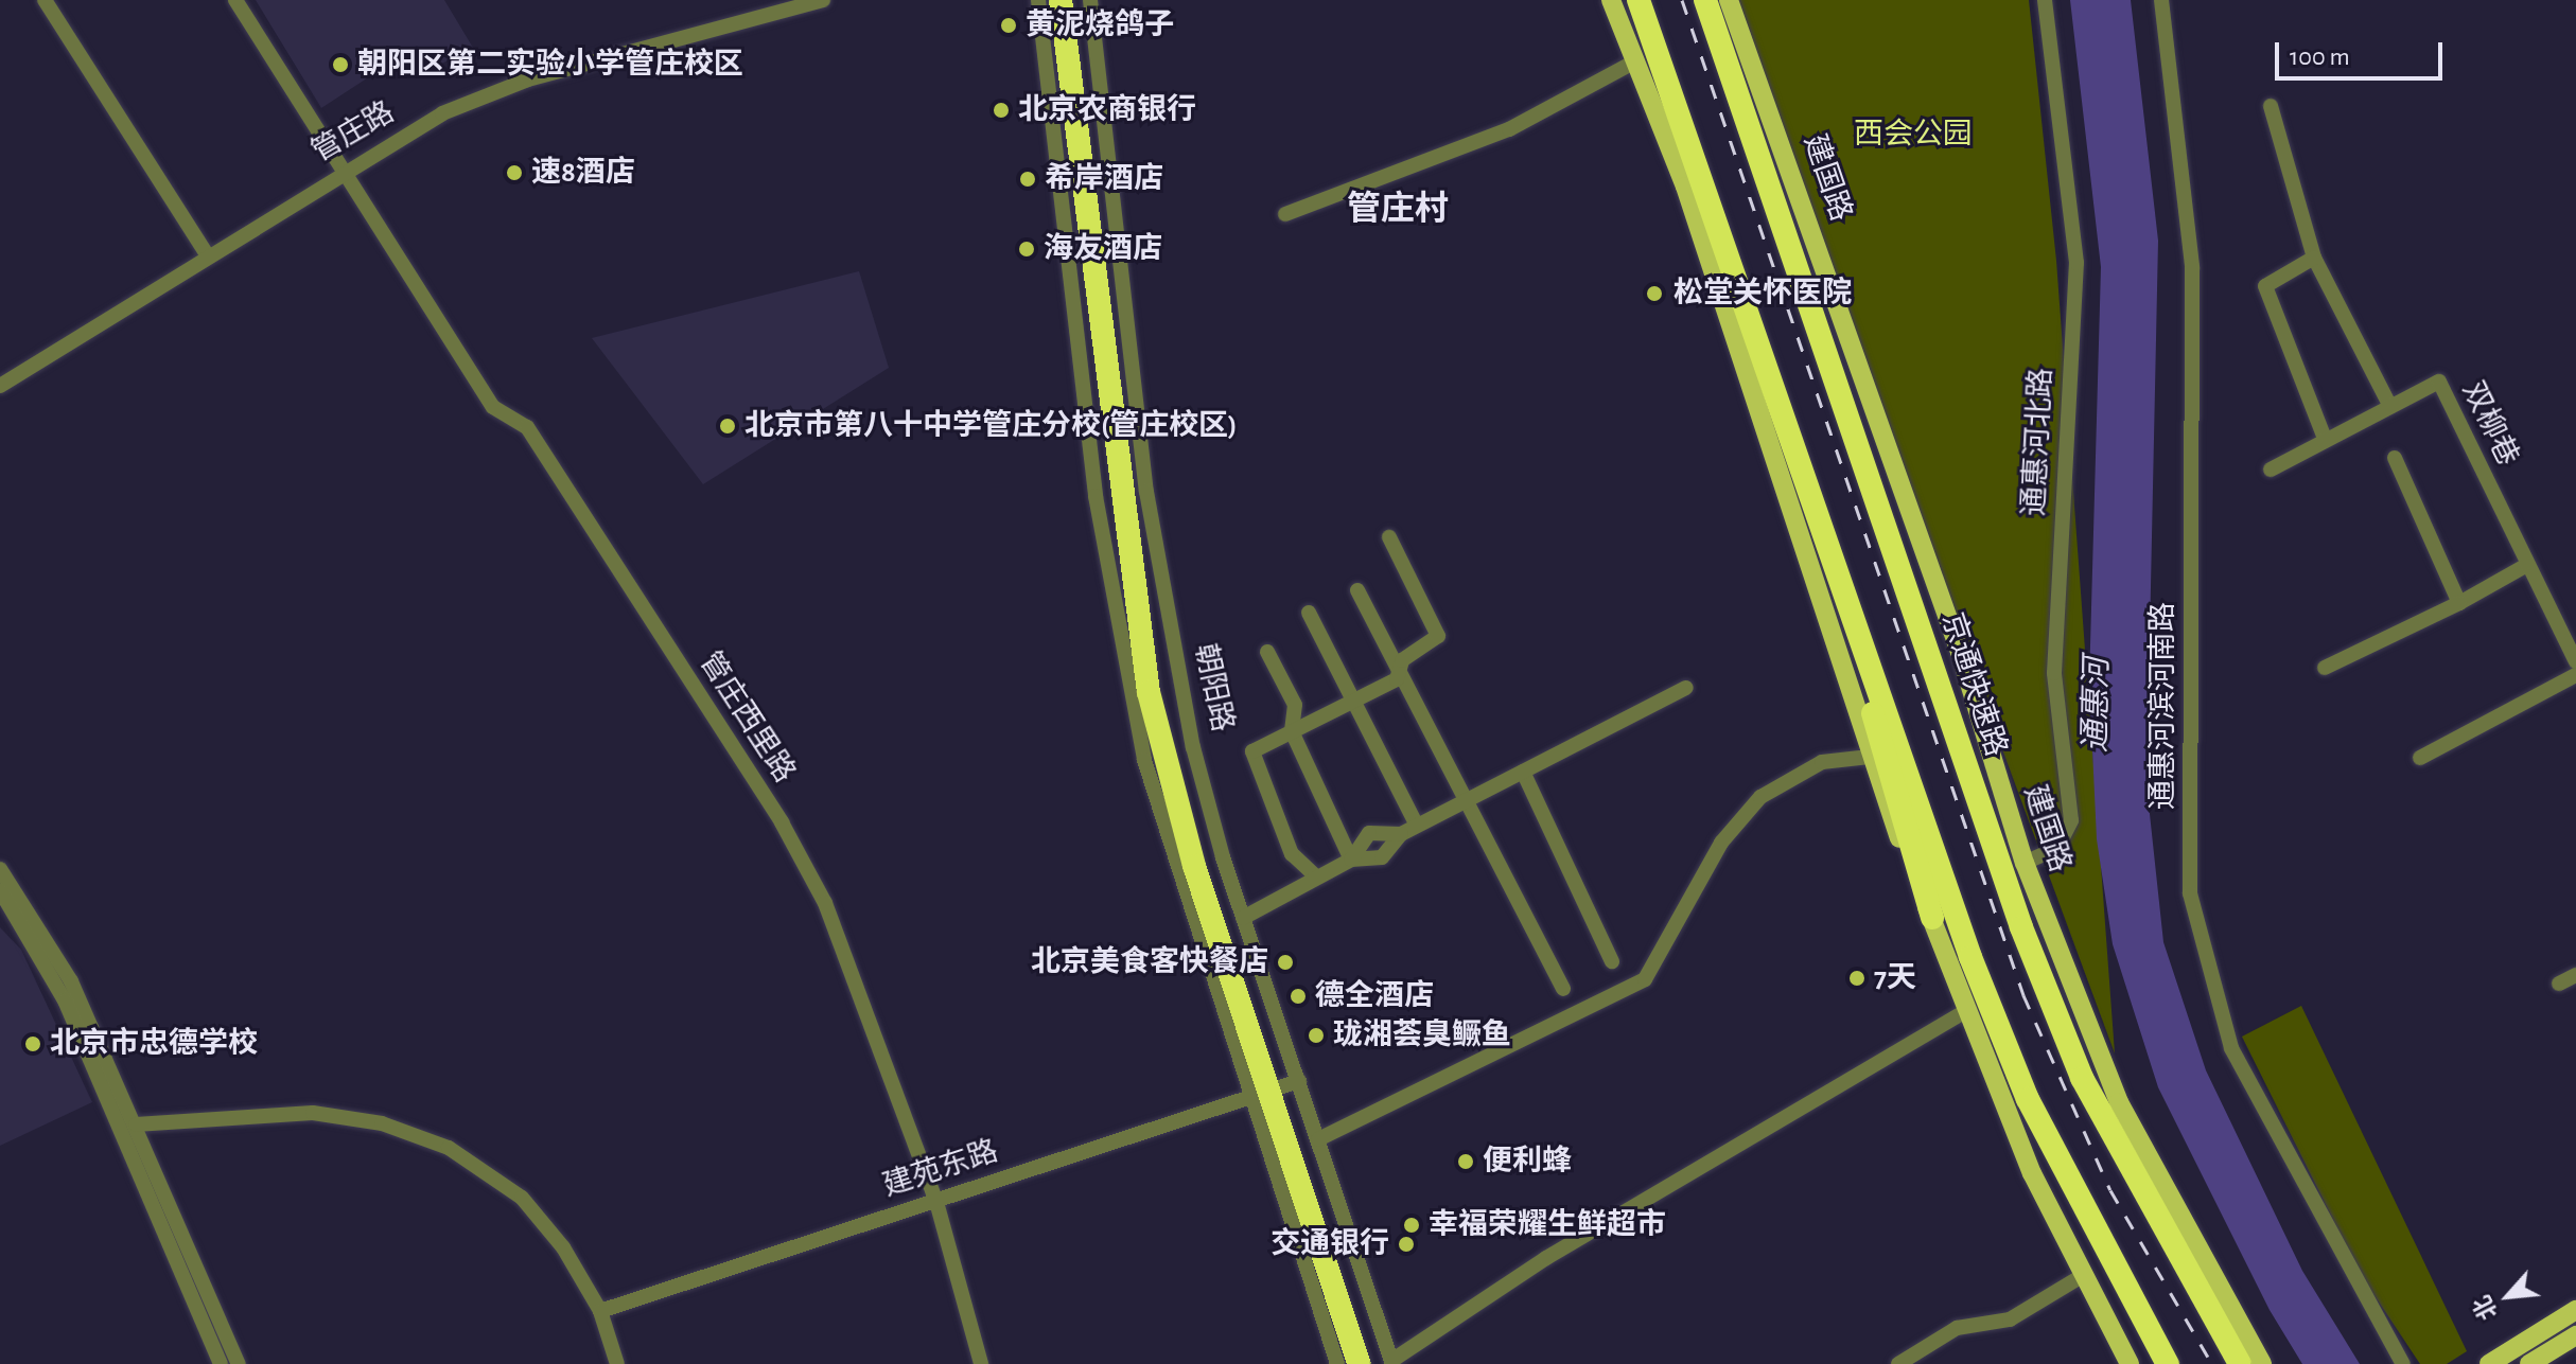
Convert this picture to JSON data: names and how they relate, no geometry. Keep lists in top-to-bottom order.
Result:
{
  "streets": {
    "highway": ["京通快速路", "朝阳路"],
    "main road": ["建国路"],
    "street": [
      "管庄路",
      "双柳巷",
      "通惠河北路",
      "通惠河滨河南路",
      "管庄西里路",
      "建苑东路"
    ]
  },
  "crossings": [
    ["管庄路", "管庄西里路"],
    ["建国路", "通惠河北路"],
    ["朝阳路", "建苑东路"],
    ["管庄西里路", "建苑东路"]
  ],
  "districts": ["管庄村"],
  "water": ["通惠河"],
  "parks": ["西会公园"],
  "places": [
    "黄泥烧鸽子",
    "朝阳区第二实验小学管庄校区",
    "北京农商银行",
    "速8酒店",
    "希岸酒店",
    "海友酒店",
    "松堂关怀医院",
    "北京市第八十中学管庄分校(管庄校区)",
    "北京美食客快餐店",
    "7天",
    "德全酒店",
    "珑湘荟臭鳜鱼",
    "北京市忠德学校",
    "便利蜂",
    "幸福荣耀生鲜超市",
    "交通银行"
  ],
  "scale_bar": "100 m",
  "north": "bottom left"
}
